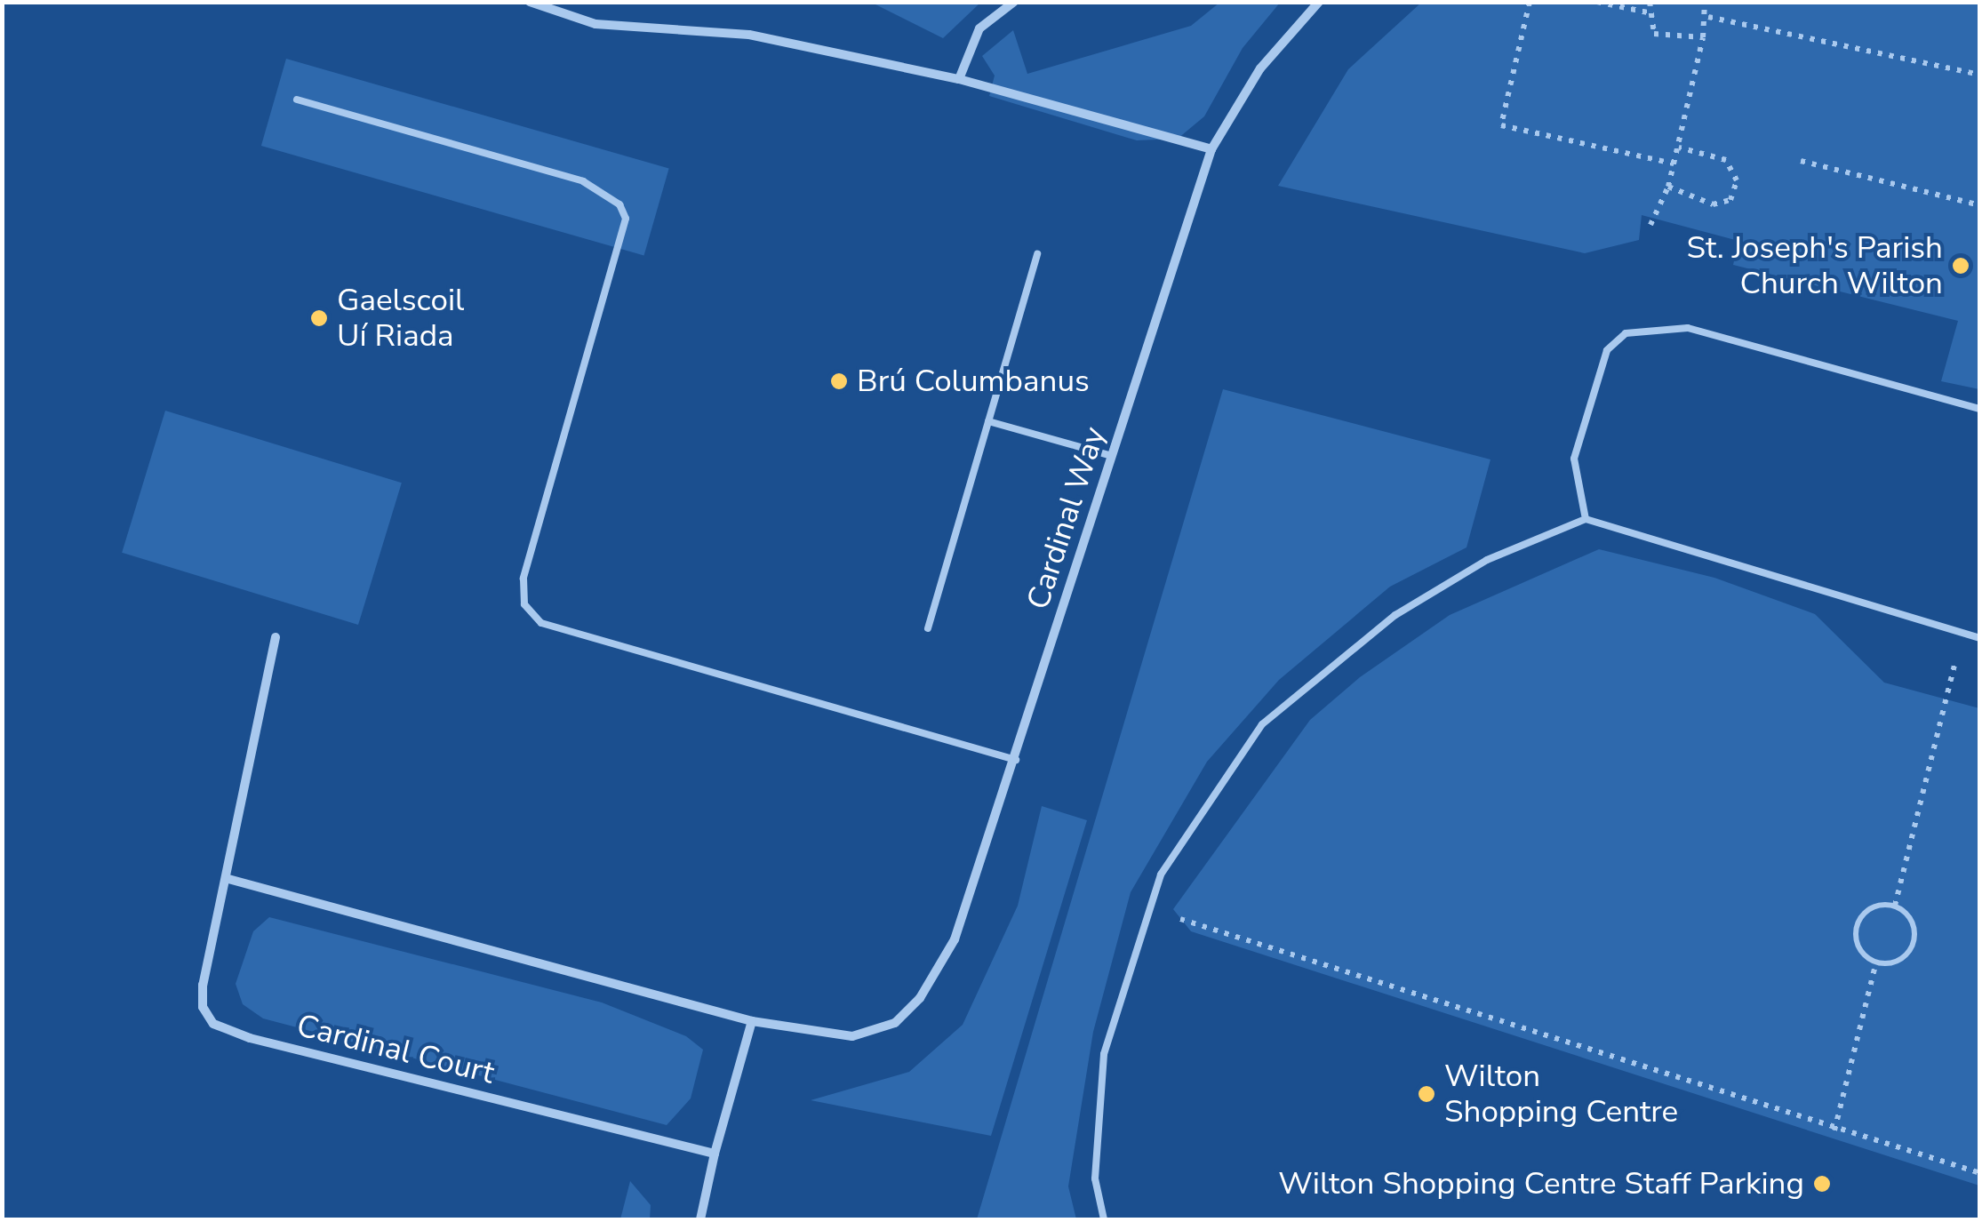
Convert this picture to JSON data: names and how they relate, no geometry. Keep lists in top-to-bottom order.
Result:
{
  "streets": {
    "street": ["Cardinal Way", "Cardinal Court"]
  },
  "places": [
    "St. Joseph's Parish Church Wilton",
    "Gaelscoil Uí Riada",
    "Brú Columbanus",
    "Wilton Shopping Centre",
    "Wilton Shopping Centre Staff Parking"
  ]
}
